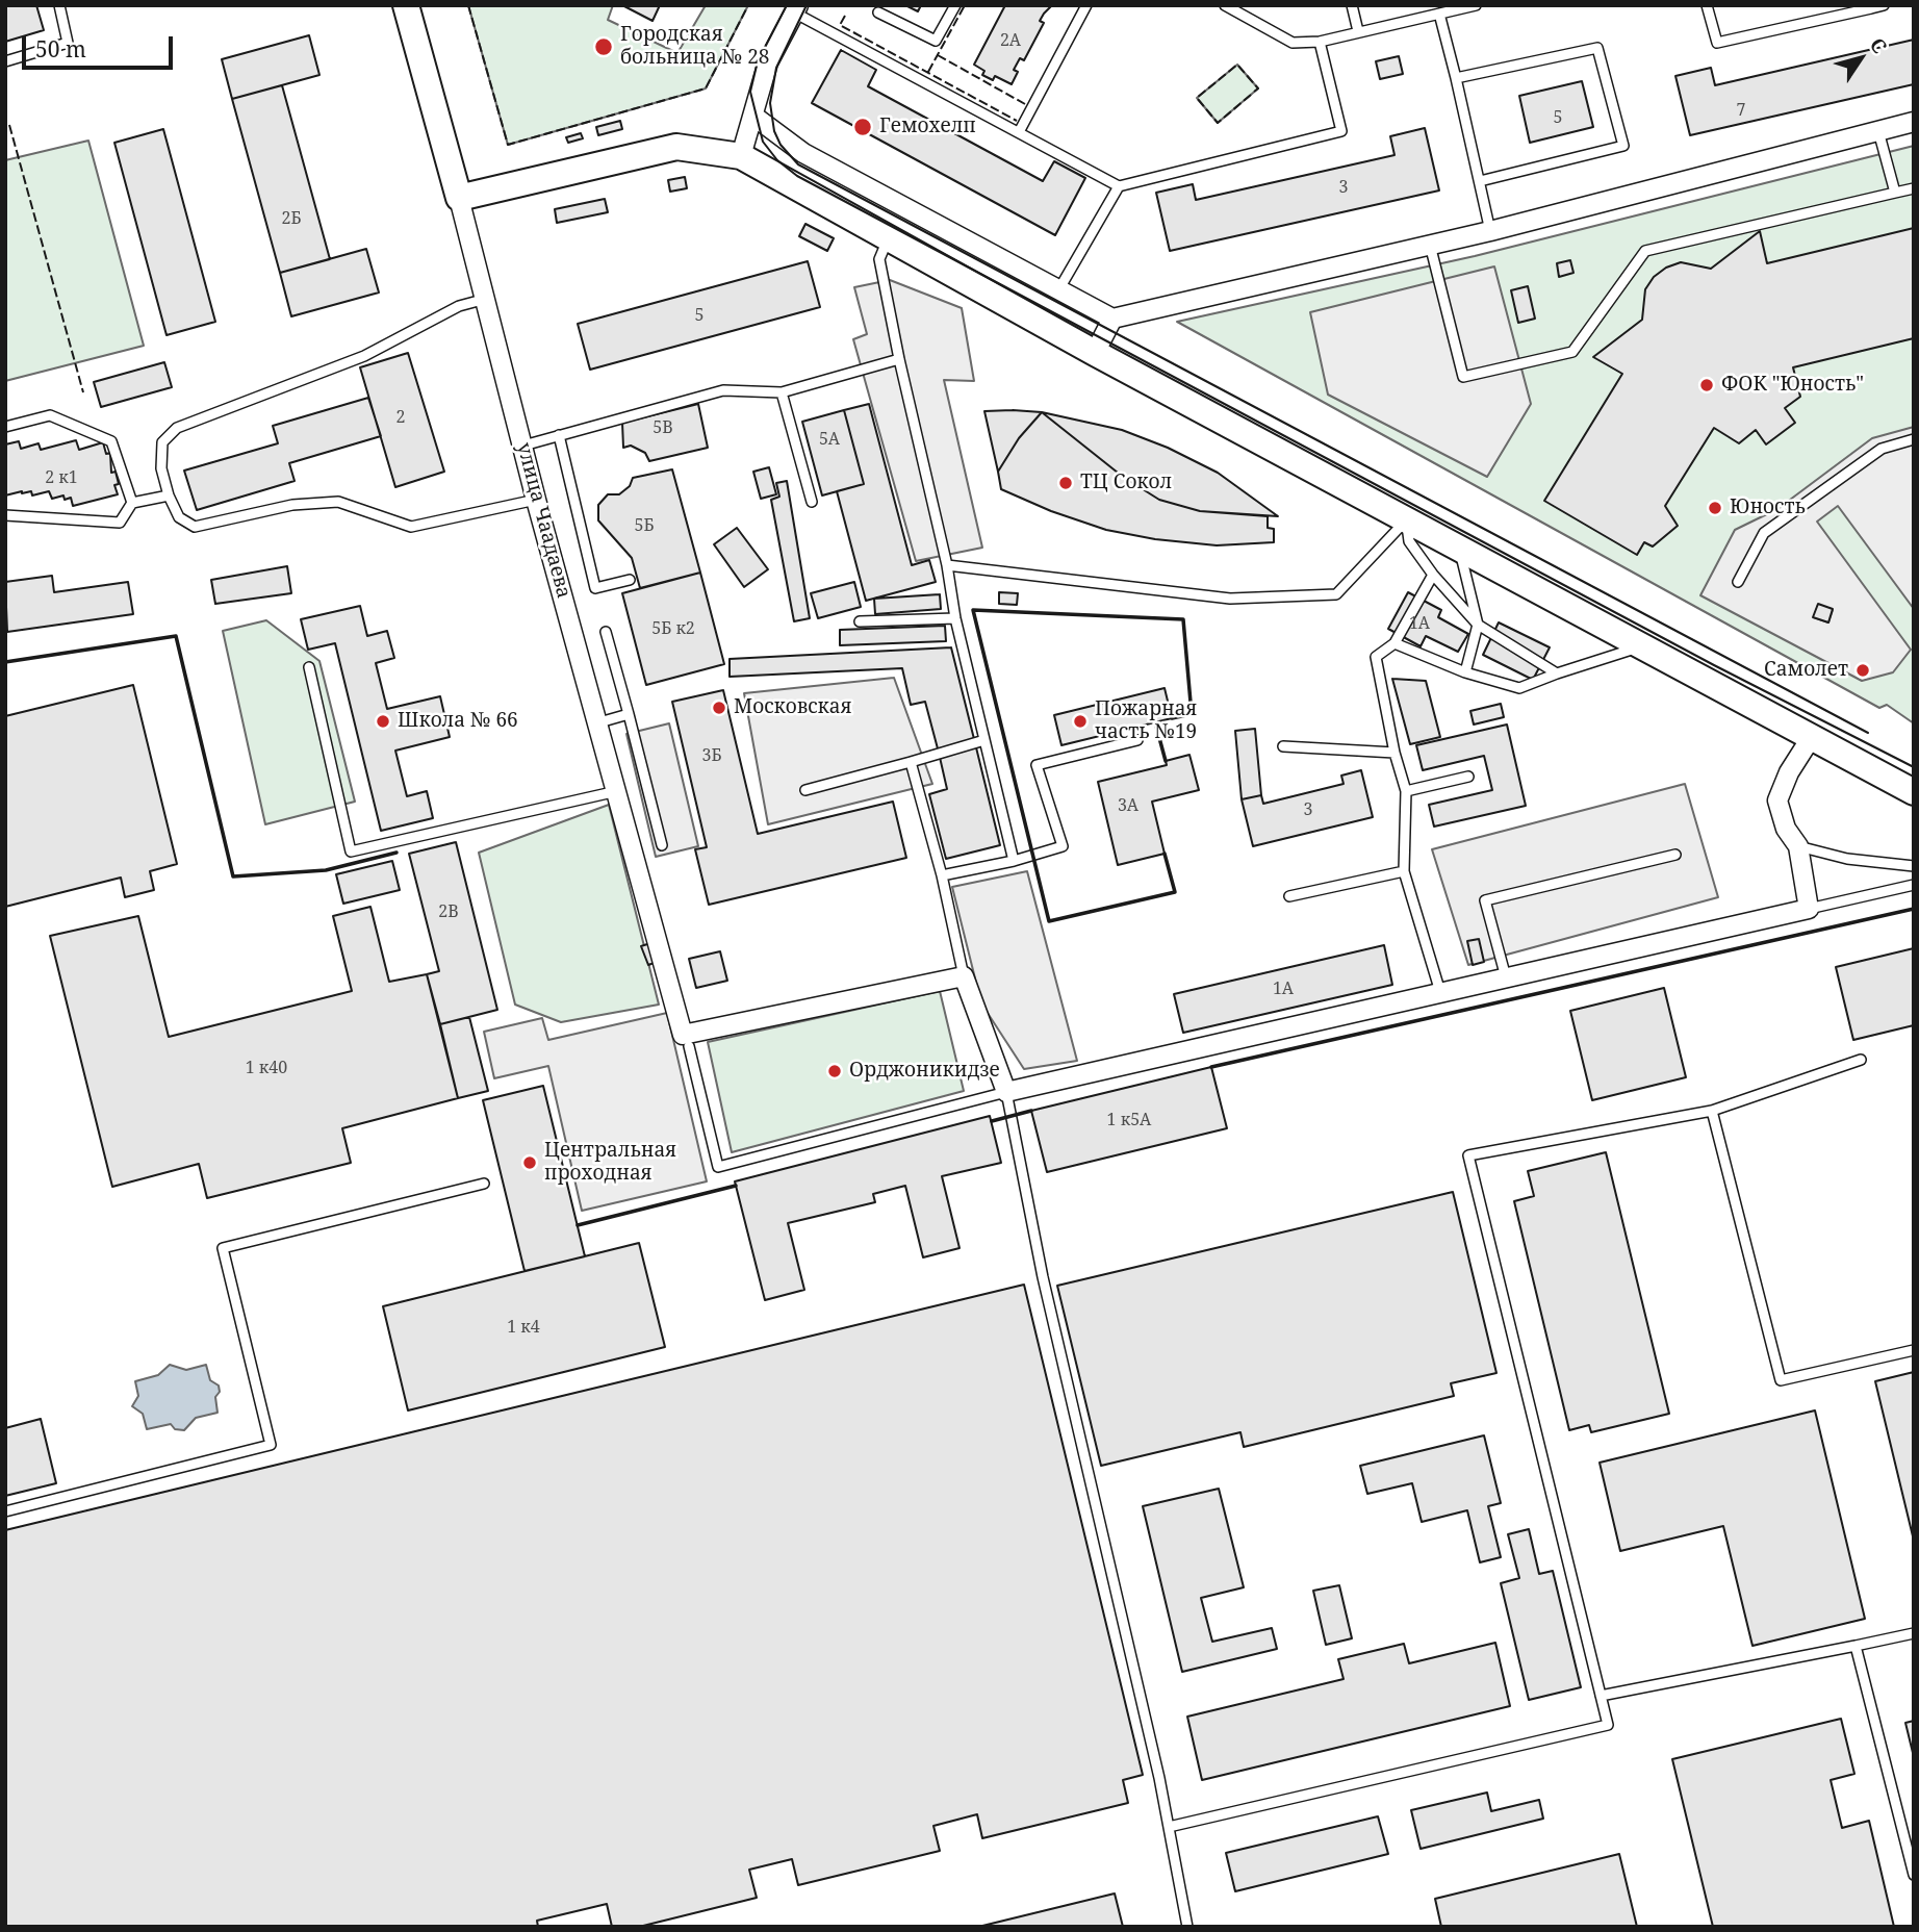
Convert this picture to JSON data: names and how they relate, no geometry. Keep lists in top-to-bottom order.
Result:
{
  "streets": {
    "street": ["улица Чаадаева"]
  },
  "places": [
    "Городская больница № 28",
    "Гемохелп",
    "ФОК \"Юность\"",
    "ТЦ Сокол",
    "Юность",
    "Самолет",
    "Московская",
    "Школа № 66",
    "Пожарная часть №19",
    "Орджоникидзе",
    "Центральная проходная"
  ],
  "house_numbers": [
    "2А",
    "7",
    "5",
    "3",
    "2Б",
    "5",
    "2",
    "5В",
    "5А",
    "2 к1",
    "5Б",
    "1А",
    "5Б к2",
    "3Б",
    "3А",
    "3",
    "2В",
    "1А",
    "1 к40",
    "1 к5А",
    "1 к4"
  ],
  "scale_bar": "50 m",
  "north": "top right"
}
